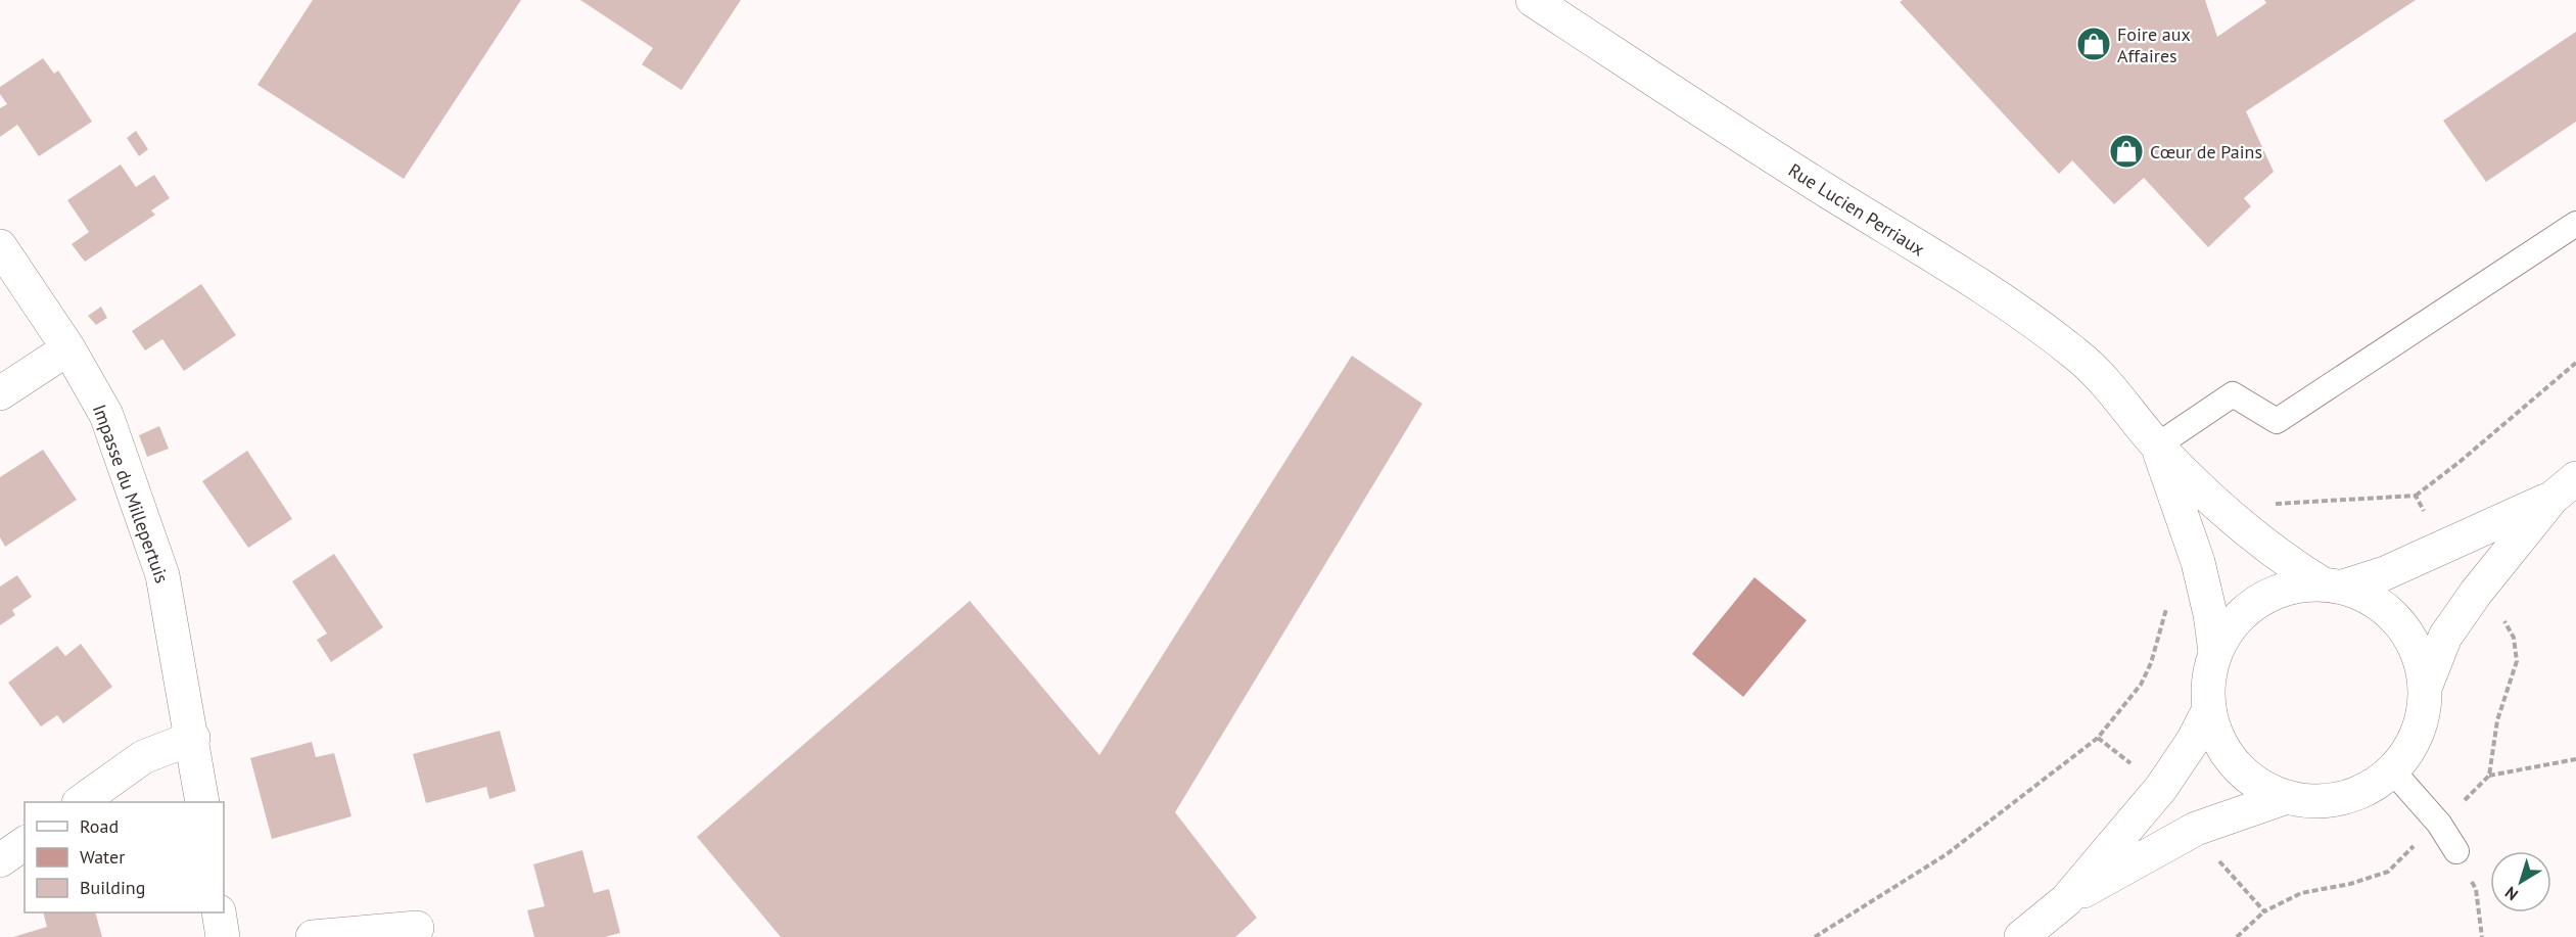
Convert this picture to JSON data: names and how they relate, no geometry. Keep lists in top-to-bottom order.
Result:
{
  "streets": {
    "street": ["Rue Lucien Perriaux", "Impasse du Millepertuis"]
  },
  "places": {
    "shop": ["Foire aux Affaires", "Cœur de Pains"]
  },
  "legend": ["Road", "Water", "Building"],
  "north": "bottom left"
}
